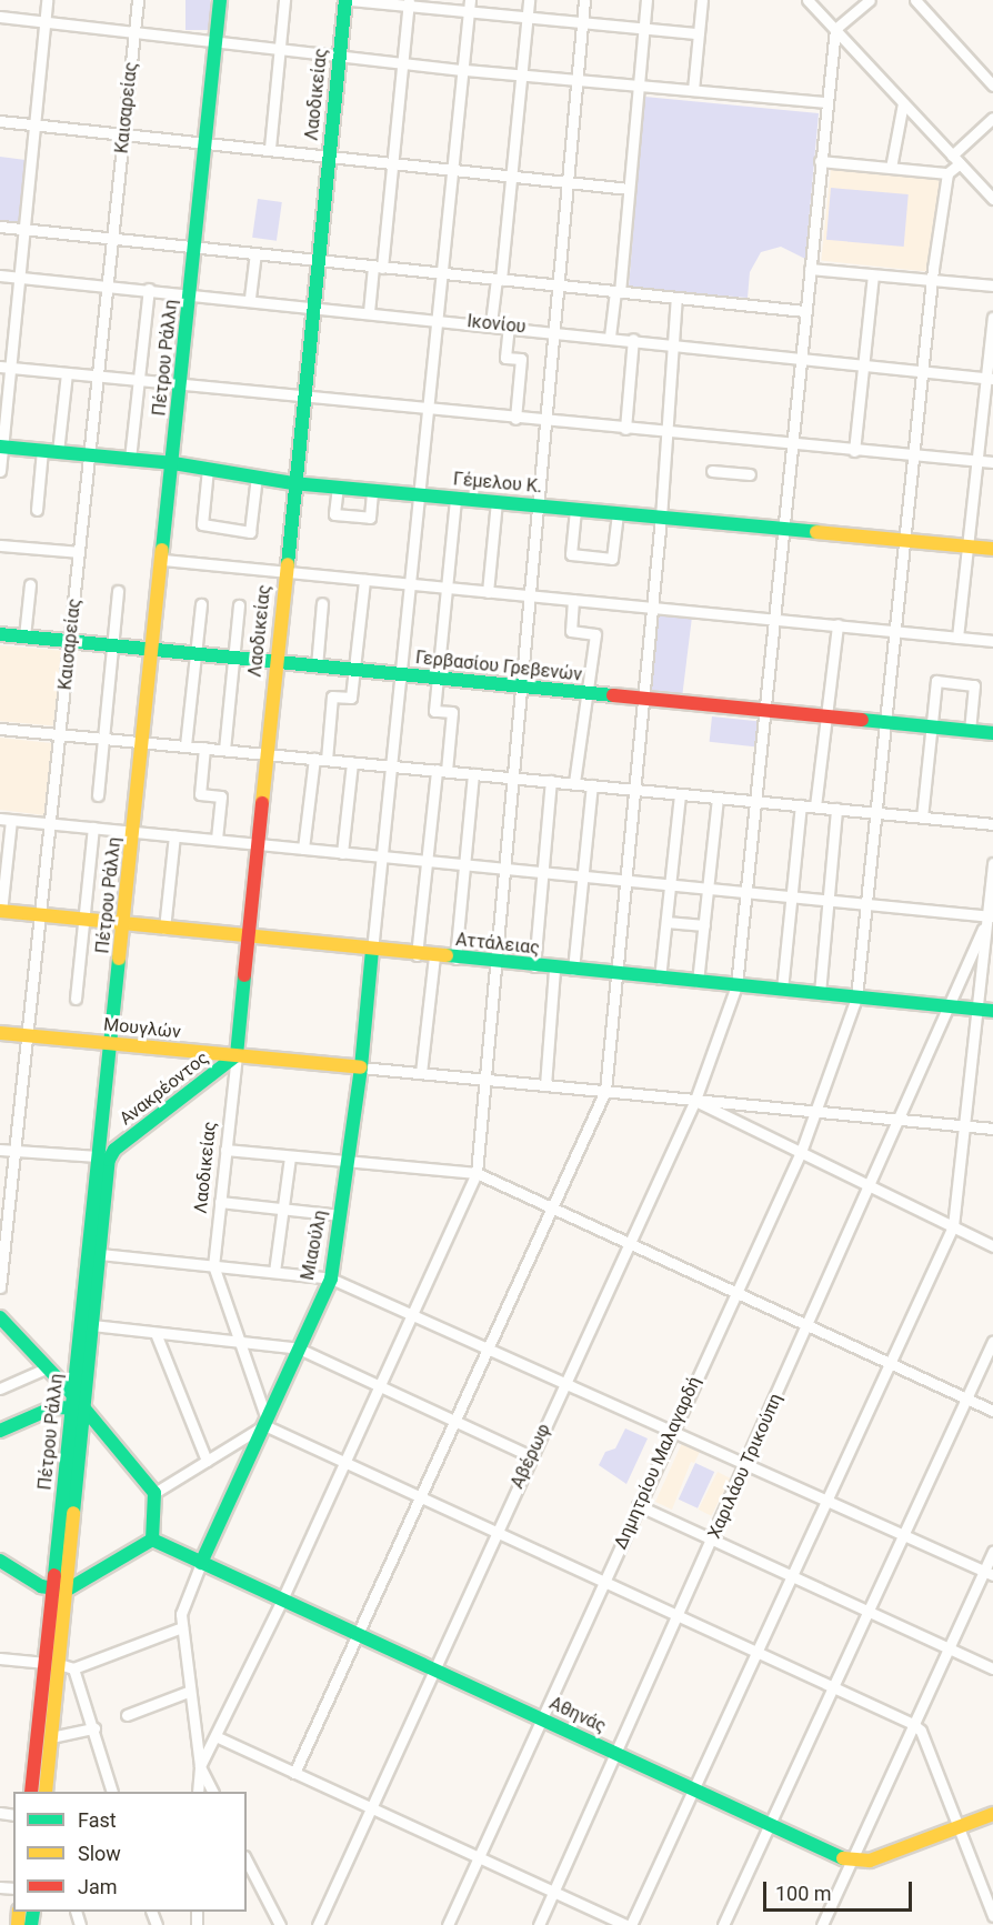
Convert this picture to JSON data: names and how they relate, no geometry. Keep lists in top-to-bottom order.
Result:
{
  "streets": {
    "main road": [
      "Λαοδικείας",
      "Πέτρου Ράλλη",
      "Γέμελου Κ.",
      "Γερβασίου Γρεβενών",
      "Αττάλειας",
      "Μουγλών",
      "Ανακρέοντος",
      "Μιαούλη",
      "Αθηνάς"
    ],
    "street": [
      "Καισαρείας",
      "Ικονίου",
      "Αβέρωφ",
      "Δημητρίου Μαλαγαρδή",
      "Χαριλάου Τρικούπη"
    ]
  },
  "crossings": [
    ["Λαοδικείας", "Ικονίου"],
    ["Λαοδικείας", "Γέμελου Κ."],
    ["Λαοδικείας", "Γερβασίου Γρεβενών"],
    ["Λαοδικείας", "Αττάλειας"],
    ["Λαοδικείας", "Μουγλών"],
    ["Λαοδικείας", "Ανακρέοντος"],
    ["Καισαρείας", "Ικονίου"],
    ["Καισαρείας", "Γέμελου Κ."],
    ["Καισαρείας", "Γερβασίου Γρεβενών"],
    ["Καισαρείας", "Αττάλειας"],
    ["Καισαρείας", "Μουγλών"],
    ["Ικονίου", "Πέτρου Ράλλη"],
    ["Ικονίου", "Αβέρωφ"],
    ["Ικονίου", "Δημητρίου Μαλαγαρδή"],
    ["Πέτρου Ράλλη", "Γέμελου Κ."],
    ["Πέτρου Ράλλη", "Γερβασίου Γρεβενών"],
    ["Πέτρου Ράλλη", "Αττάλειας"],
    ["Πέτρου Ράλλη", "Μουγλών"],
    ["Πέτρου Ράλλη", "Ανακρέοντος"],
    ["Γέμελου Κ.", "Αβέρωφ"],
    ["Γέμελου Κ.", "Δημητρίου Μαλαγαρδή"],
    ["Γερβασίου Γρεβενών", "Αβέρωφ"],
    ["Γερβασίου Γρεβενών", "Δημητρίου Μαλαγαρδή"],
    ["Αττάλειας", "Μιαούλη"],
    ["Αττάλειας", "Αβέρωφ"],
    ["Αττάλειας", "Δημητρίου Μαλαγαρδή"],
    ["Αττάλειας", "Χαριλάου Τρικούπη"],
    ["Μουγλών", "Ανακρέοντος"],
    ["Μουγλών", "Μιαούλη"],
    ["Μιαούλη", "Αθηνάς"],
    ["Αβέρωφ", "Αθηνάς"],
    ["Δημητρίου Μαλαγαρδή", "Αθηνάς"],
    ["Χαριλάου Τρικούπη", "Αθηνάς"]
  ],
  "legend": ["Fast", "Slow", "Jam"],
  "scale_bar": "100 m"
}
